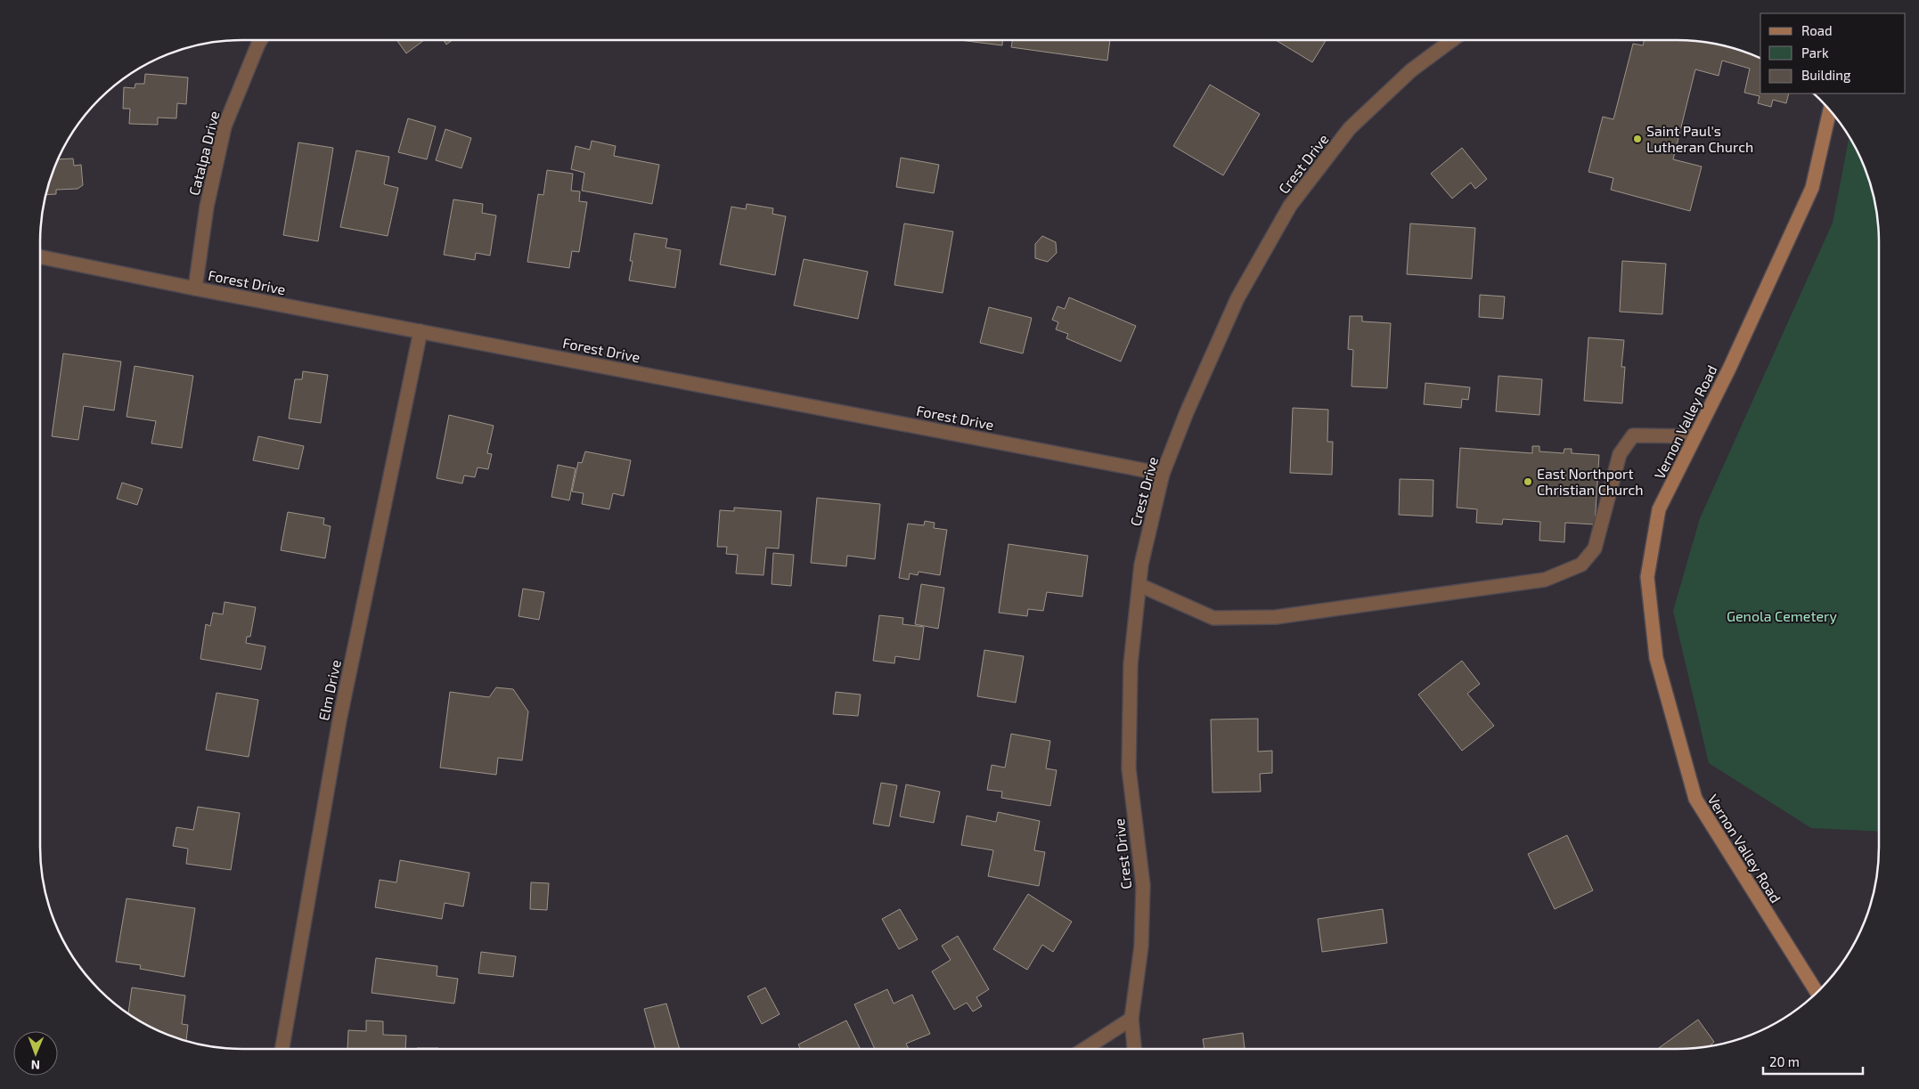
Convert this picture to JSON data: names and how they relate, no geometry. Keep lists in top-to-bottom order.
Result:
{
  "streets": {
    "main road": ["Vernon Valley Road"],
    "street": [
      "Catalpa Drive",
      "Crest Drive",
      "Forest Drive",
      "Elm Drive"
    ]
  },
  "crossings": [
    ["Catalpa Drive", "Forest Drive"],
    ["Crest Drive", "Forest Drive"],
    ["Forest Drive", "Elm Drive"]
  ],
  "parks": ["Genola Cemetery"],
  "places": ["Saint Paul's Lutheran Church", "East Northport Christian Church"],
  "legend": ["Road", "Park", "Building"],
  "scale_bar": "20 m",
  "north": "bottom"
}
